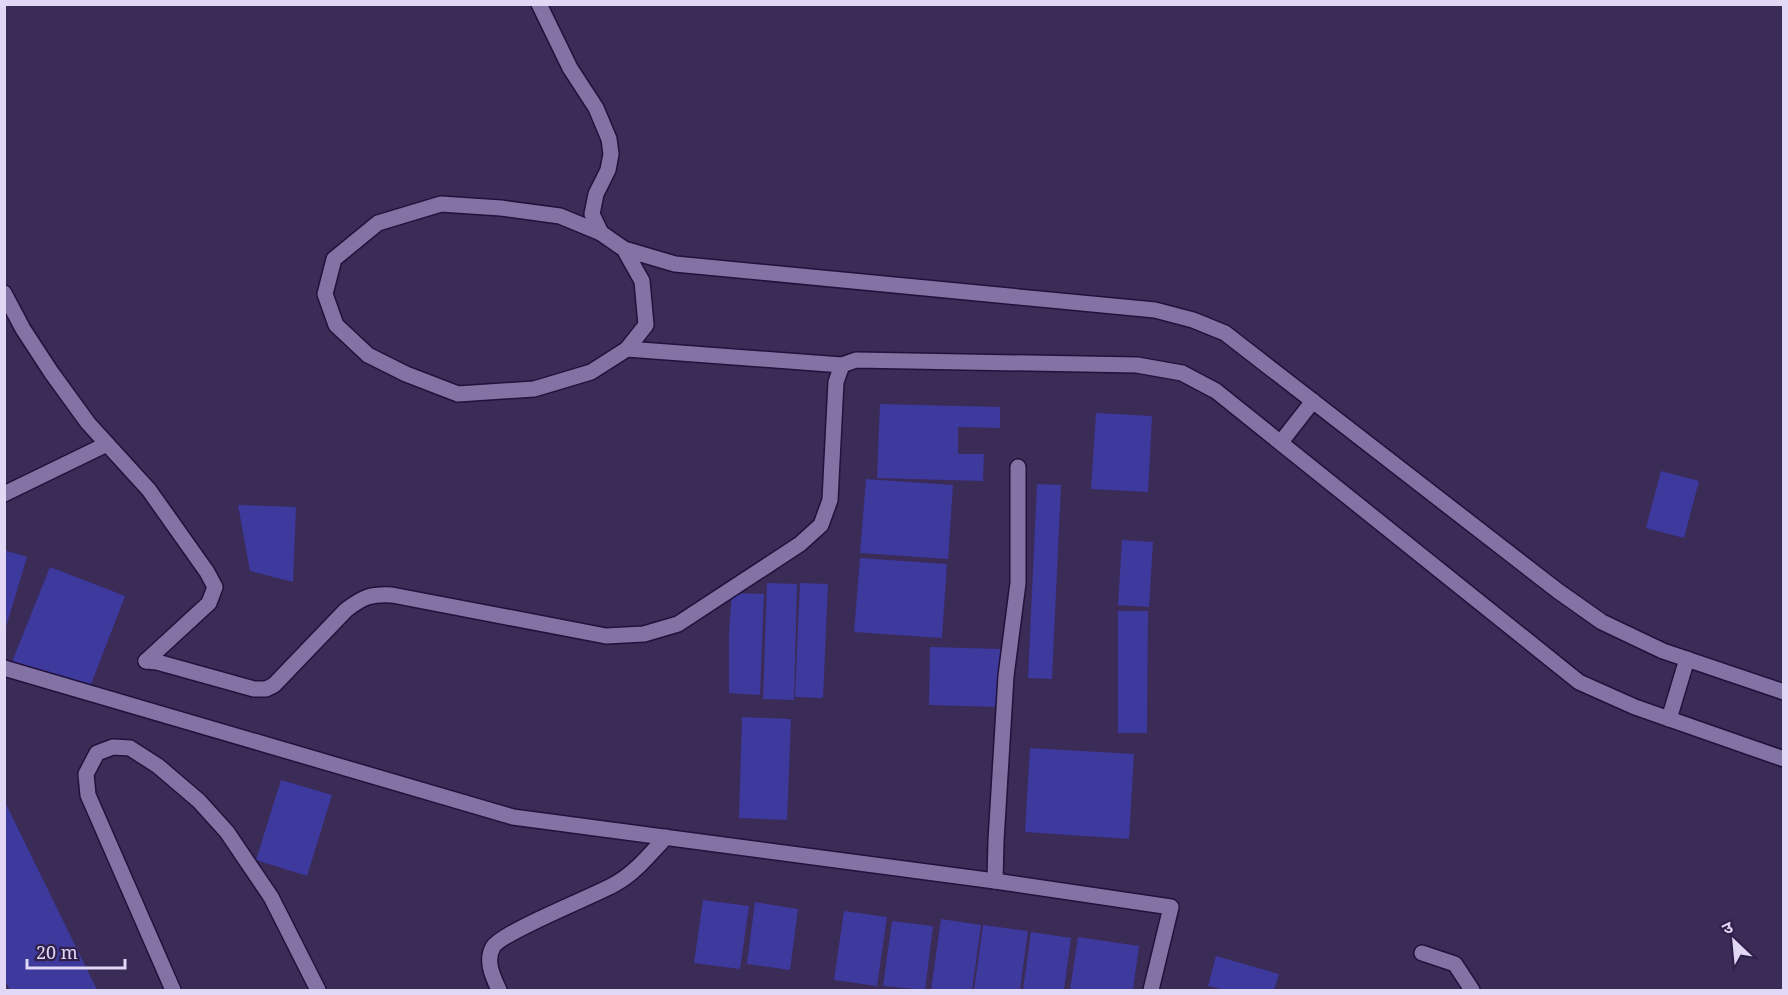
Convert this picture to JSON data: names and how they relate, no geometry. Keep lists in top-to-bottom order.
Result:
{
  "scale_bar": "20 m",
  "north": "top left"
}
